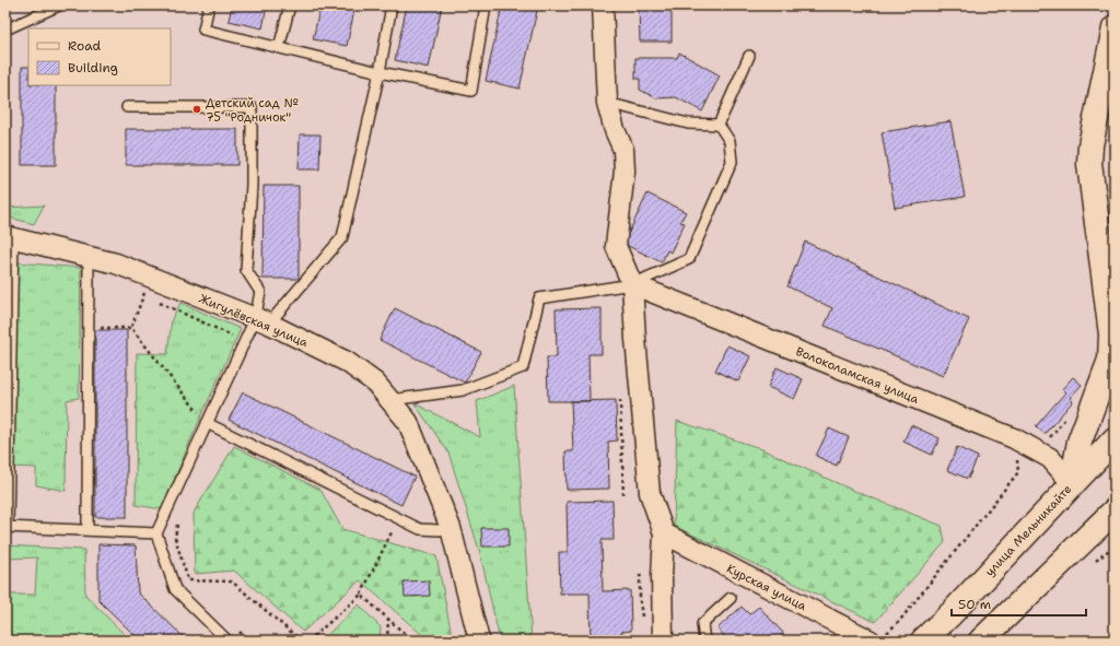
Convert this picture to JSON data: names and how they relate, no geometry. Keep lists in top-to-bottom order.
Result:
{
  "streets": {
    "main road": ["улица Мельникайте"],
    "street": ["Жигулёвская улица", "Волоколамская улица", "Курская улица"]
  },
  "crossings": [
    ["Волоколамская улица", "улица Мельникайте"]
  ],
  "places": ["Детский сад № 75 \"Родничок\""],
  "legend": ["Road", "Building"],
  "scale_bar": "50 m"
}
